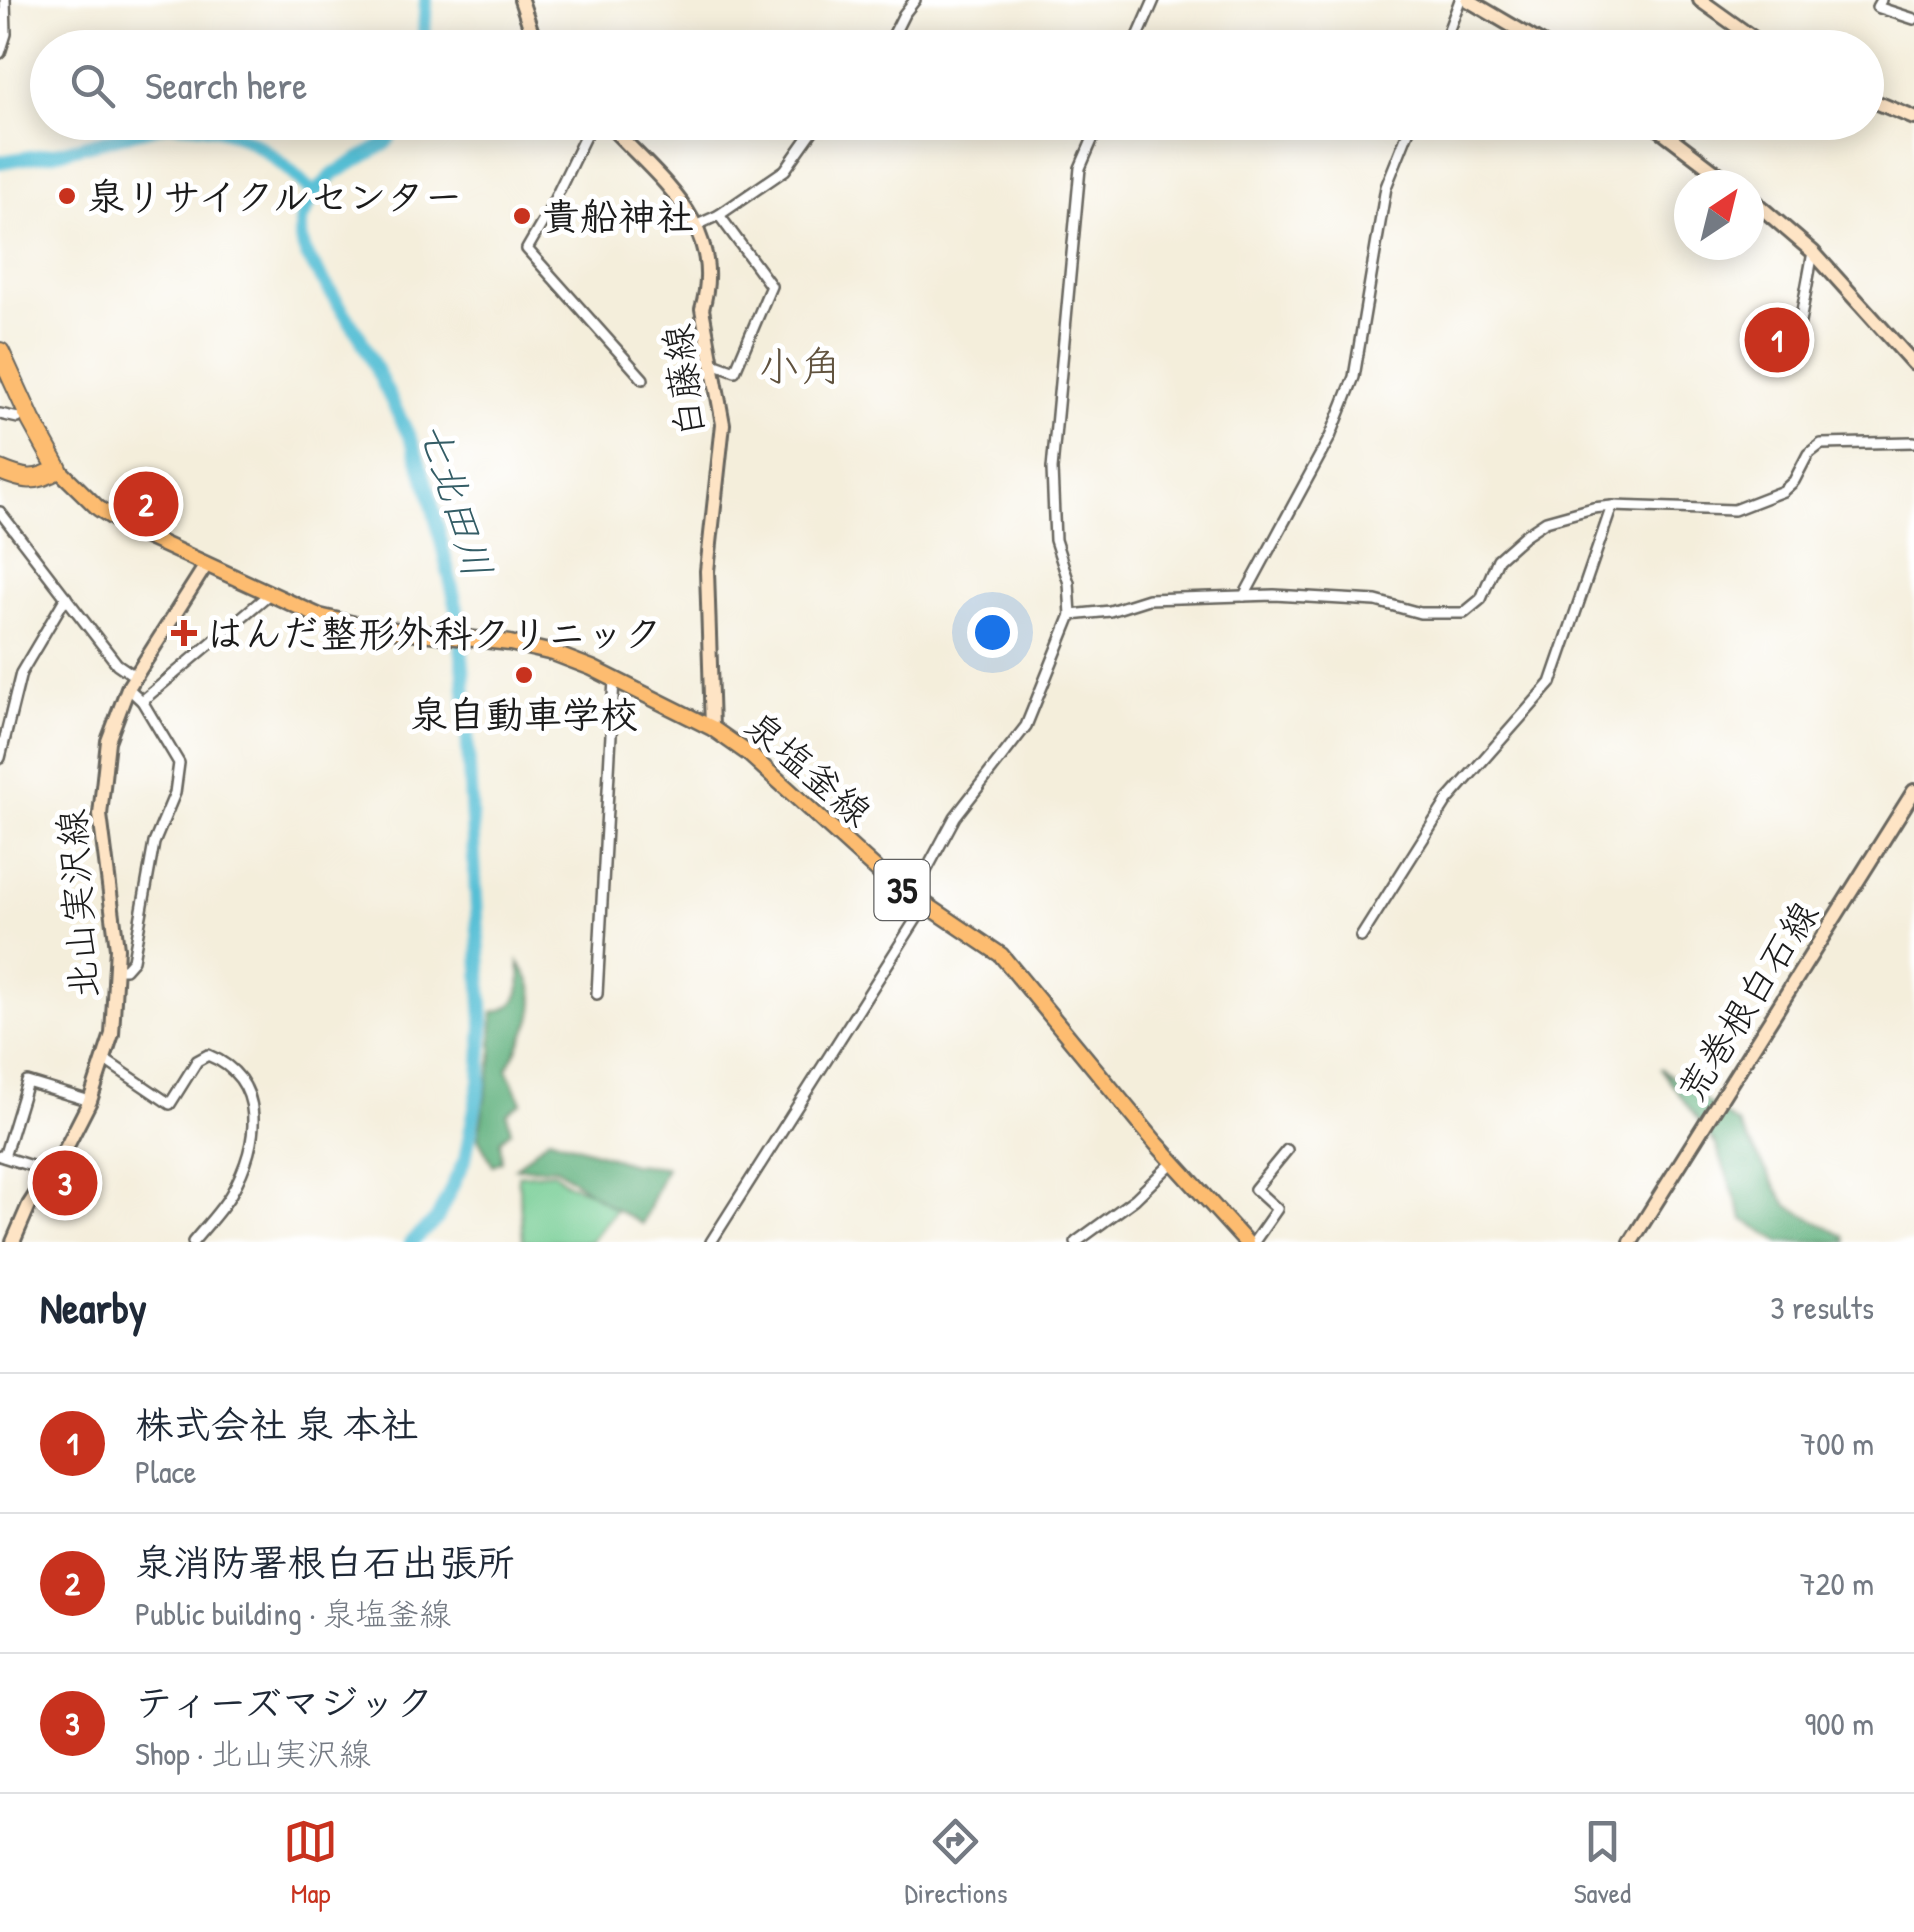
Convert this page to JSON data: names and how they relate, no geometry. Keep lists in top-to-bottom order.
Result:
{
  "streets": {
    "main road": ["泉塩釜線", "35"],
    "street": ["白藤線", "北山実沢線", "荒巻根白石線"]
  },
  "crossings": [
    ["白藤線", "泉塩釜線"],
    ["泉塩釜線", "35"],
    ["35", "北山実沢線"]
  ],
  "districts": ["小角"],
  "water": ["七北田川"],
  "places": {
    "other": ["泉リサイクルセンター", "貴船神社", "泉自動車学校"],
    "health": ["はんだ整形外科クリニック"]
  },
  "north": "top right",
  "page": {
    "search": "Search here",
    "pins": ["1", "2", "3"],
    "heading": ["Nearby", "3 results"],
    "list": [
      {
        "mark": "1",
        "name": "株式会社 泉 本社",
        "note": "Place",
        "value": "700 m"
      },
      {
        "mark": "2",
        "name": "泉消防署根白石出張所",
        "note": "Public building · 泉塩釜線",
        "value": "720 m"
      },
      {
        "mark": "3",
        "name": "ティーズマジック",
        "note": "Shop · 北山実沢線",
        "value": "900 m"
      }
    ],
    "nav": ["Map", "Directions", "Saved"]
  }
}
